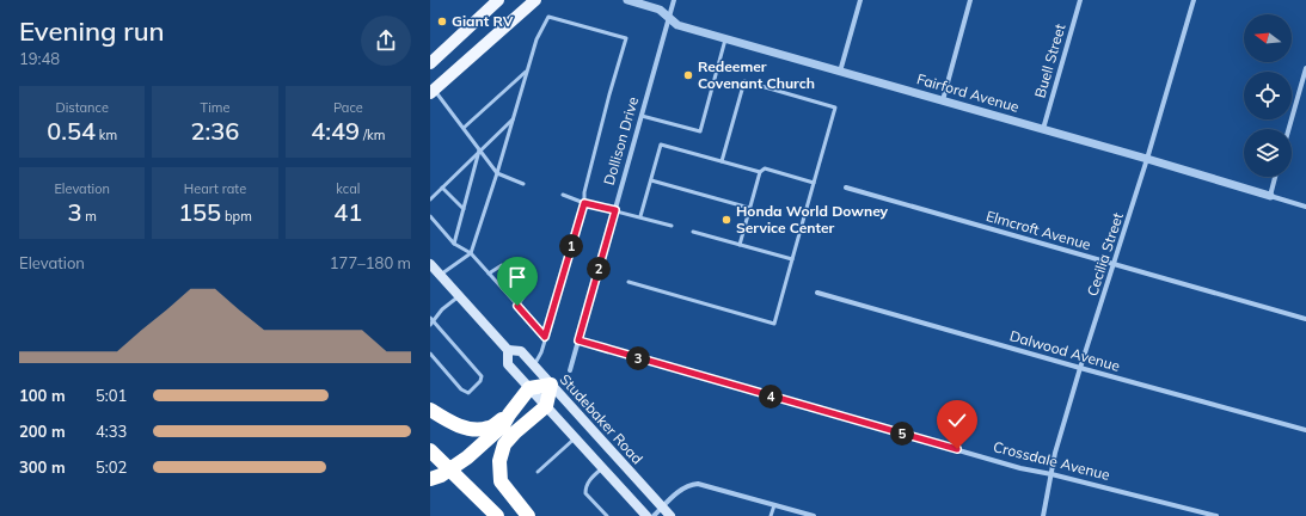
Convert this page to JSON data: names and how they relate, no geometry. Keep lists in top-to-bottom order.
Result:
{
  "streets": {
    "main road": ["Studebaker Road"],
    "street": [
      "Buell Street",
      "Fairford Avenue",
      "Dollison Drive",
      "Elmcroft Avenue",
      "Cecilia Street",
      "Dalwood Avenue",
      "Crossdale Avenue"
    ]
  },
  "crossings": [
    ["Buell Street", "Fairford Avenue"],
    ["Fairford Avenue", "Dollison Drive"],
    ["Fairford Avenue", "Cecilia Street"],
    ["Dollison Drive", "Crossdale Avenue"],
    ["Elmcroft Avenue", "Cecilia Street"],
    ["Cecilia Street", "Dalwood Avenue"],
    ["Cecilia Street", "Crossdale Avenue"]
  ],
  "places": ["Giant RV", "Redeemer Covenant Church", "Honda World Downey Service Center"],
  "north": "left",
  "page": {
    "heading": ["Evening run", "19:48"],
    "stats": [
      ["Distance", "0.54 km"],
      ["Time", "2:36"],
      ["Pace", "4:49 /km"],
      ["Elevation", "3 m"],
      ["Heart rate", "155 bpm"],
      ["kcal", "41"]
    ],
    "pins": [
      "1",
      "2",
      "3",
      "4",
      "5"
    ],
    "chart": ["Elevation", "177–180 m"],
    "list": [
      {
        "name": "100 m",
        "note": "5:01"
      },
      {
        "name": "200 m",
        "note": "4:33"
      },
      {
        "name": "300 m",
        "note": "5:02"
      }
    ]
  }
}
